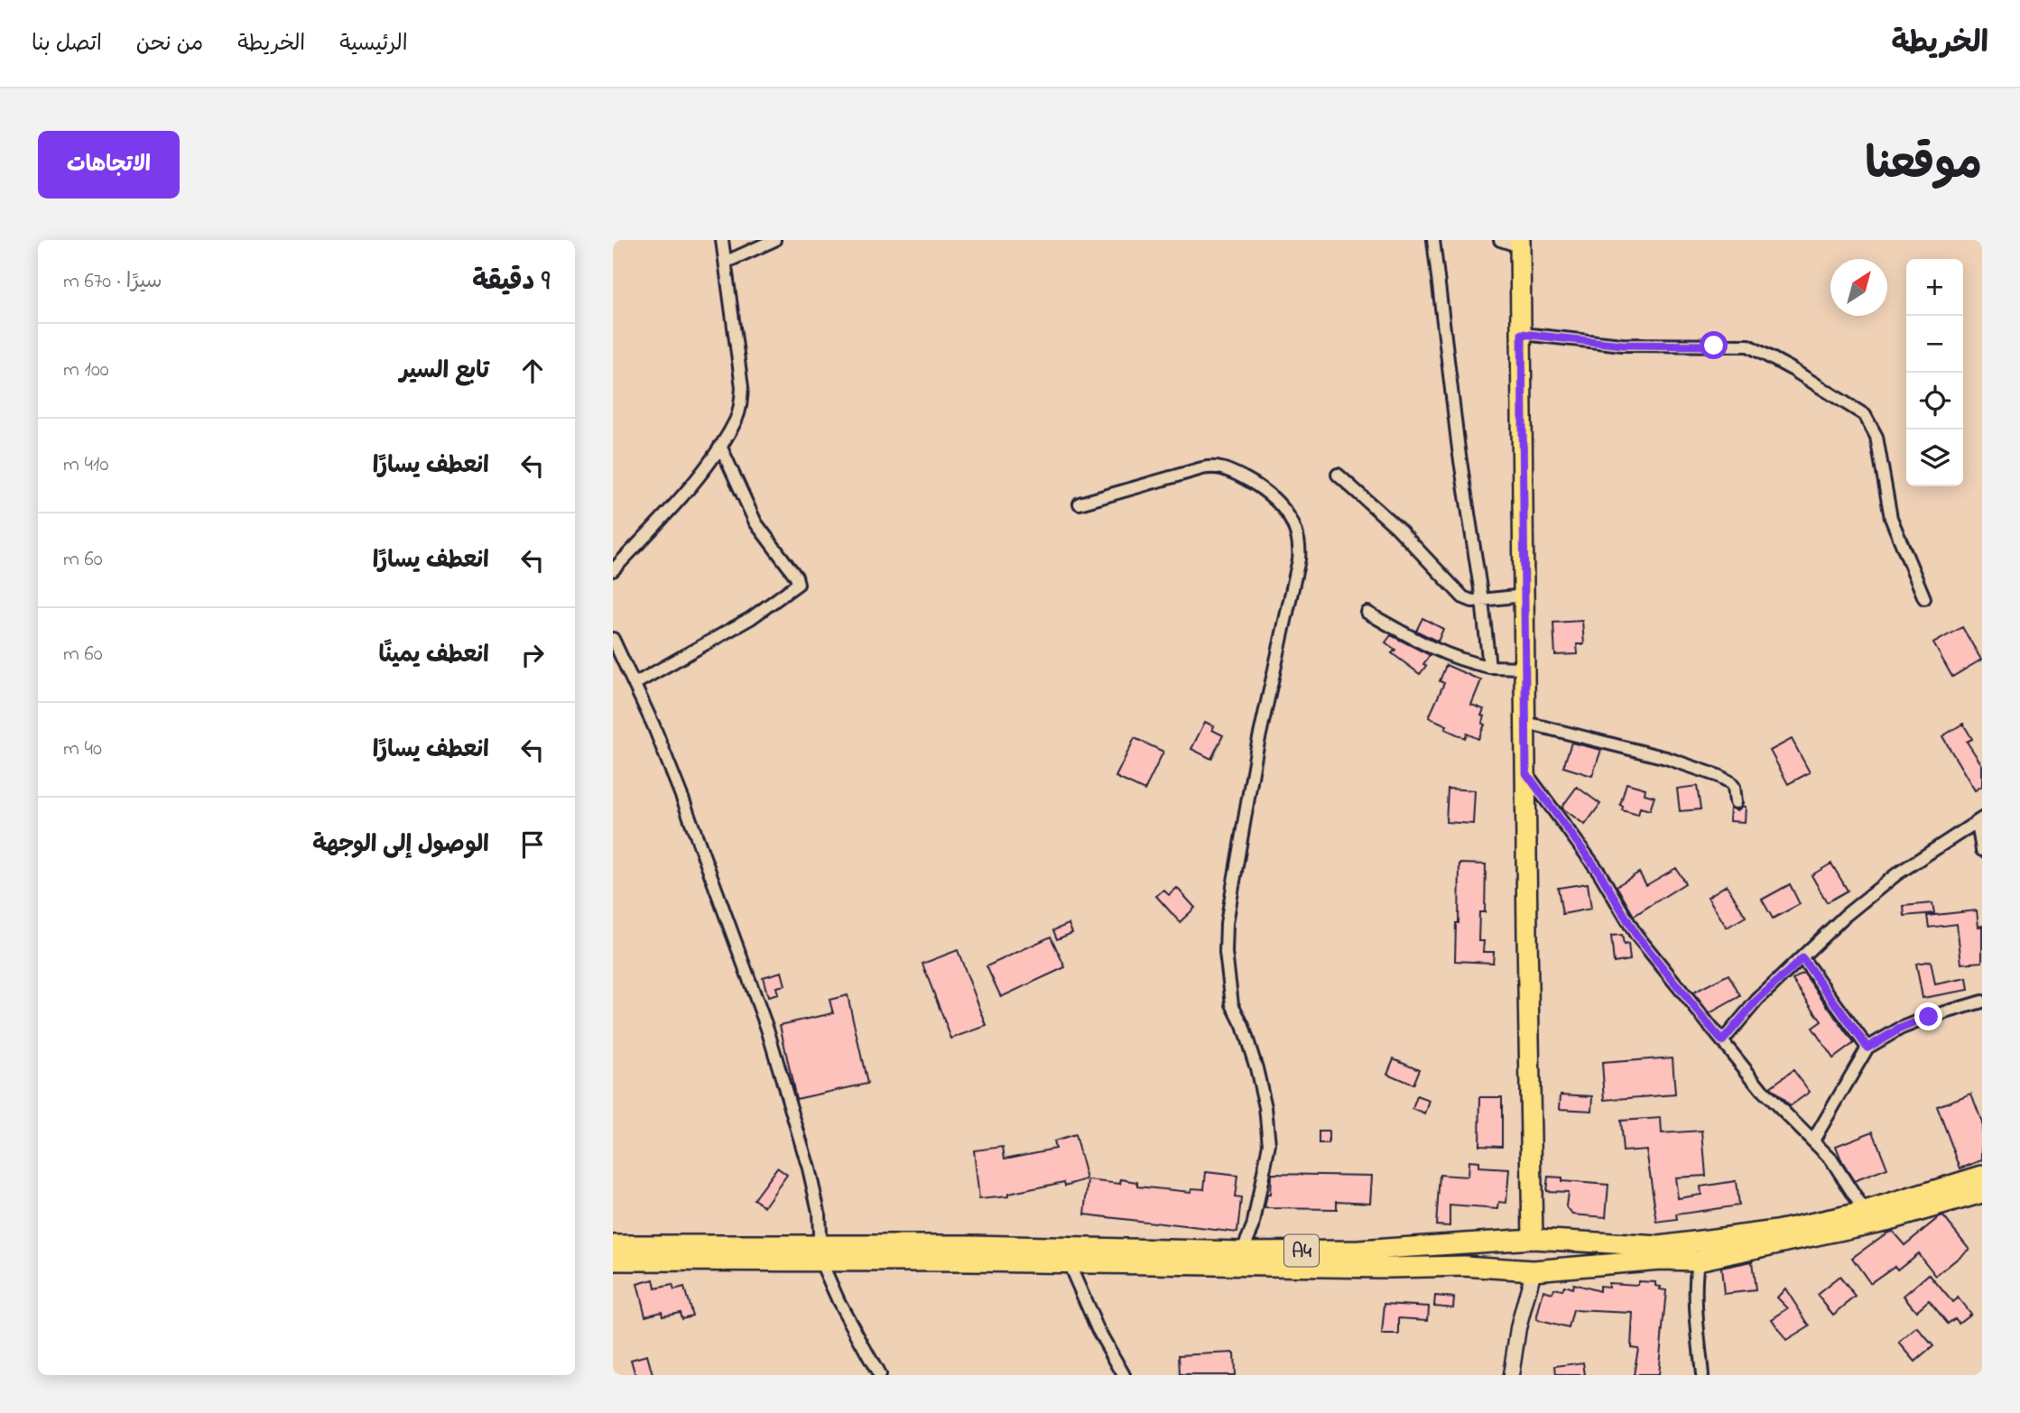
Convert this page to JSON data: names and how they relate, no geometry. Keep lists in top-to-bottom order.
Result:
{
  "streets": {
    "main road": ["A4"]
  },
  "north": "top right",
  "page": {
    "header": "الخريطة",
    "nav": [
      "الرئيسية",
      "الخريطة",
      "من نحن",
      "اتصل بنا"
    ],
    "title": "موقعنا",
    "buttons": "الاتجاهات",
    "heading": ["9 دقيقة", "سيرًا · 670 m"],
    "map_buttons": ["+", "−"],
    "list": [
      ["تابع السير", "100 m"],
      ["انعطف يسارًا", "410 m"],
      ["انعطف يسارًا", "60 m"],
      ["انعطف يمينًا", "60 m"],
      ["انعطف يسارًا", "40 m"],
      "الوصول إلى الوجهة"
    ]
  }
}
